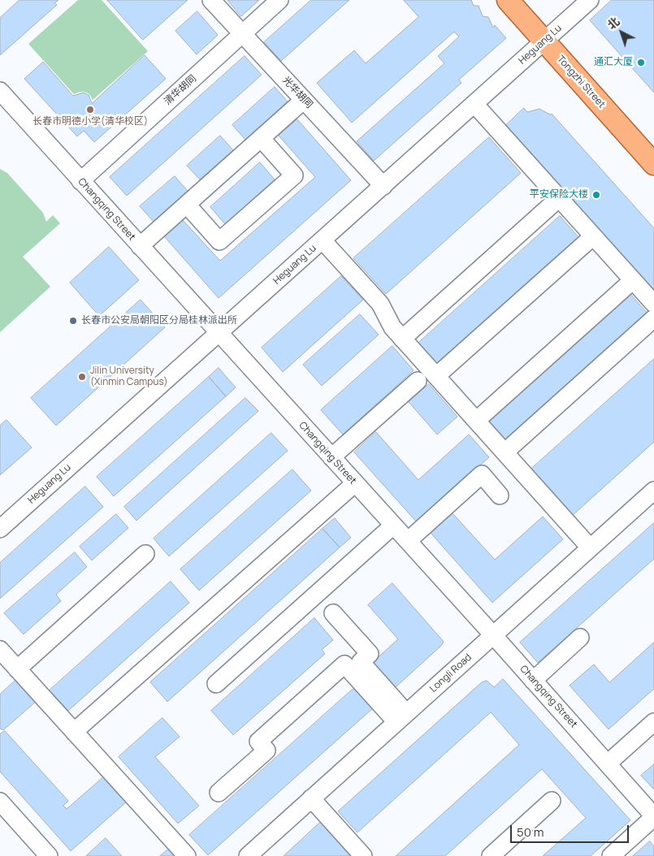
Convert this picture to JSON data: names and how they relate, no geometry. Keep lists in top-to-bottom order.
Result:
{
  "streets": {
    "main road": ["Tongzhi Street"],
    "street": [
      "Heguang Lu",
      "清华胡同",
      "光华胡同",
      "Changqing Street",
      "Longli Road"
    ]
  },
  "crossings": [
    ["Heguang Lu", "Tongzhi Street"],
    ["Heguang Lu", "光华胡同"],
    ["Heguang Lu", "Changqing Street"],
    ["清华胡同", "光华胡同"],
    ["清华胡同", "Changqing Street"],
    ["Changqing Street", "Longli Road"]
  ],
  "places": [
    "通汇大厦",
    "长春市明德小学(清华校区)",
    "平安保险大楼",
    "长春市公安局朝阳区分局桂林派出所",
    "Jilin University (Xinmin Campus)"
  ],
  "scale_bar": "50 m",
  "north": "top left"
}
